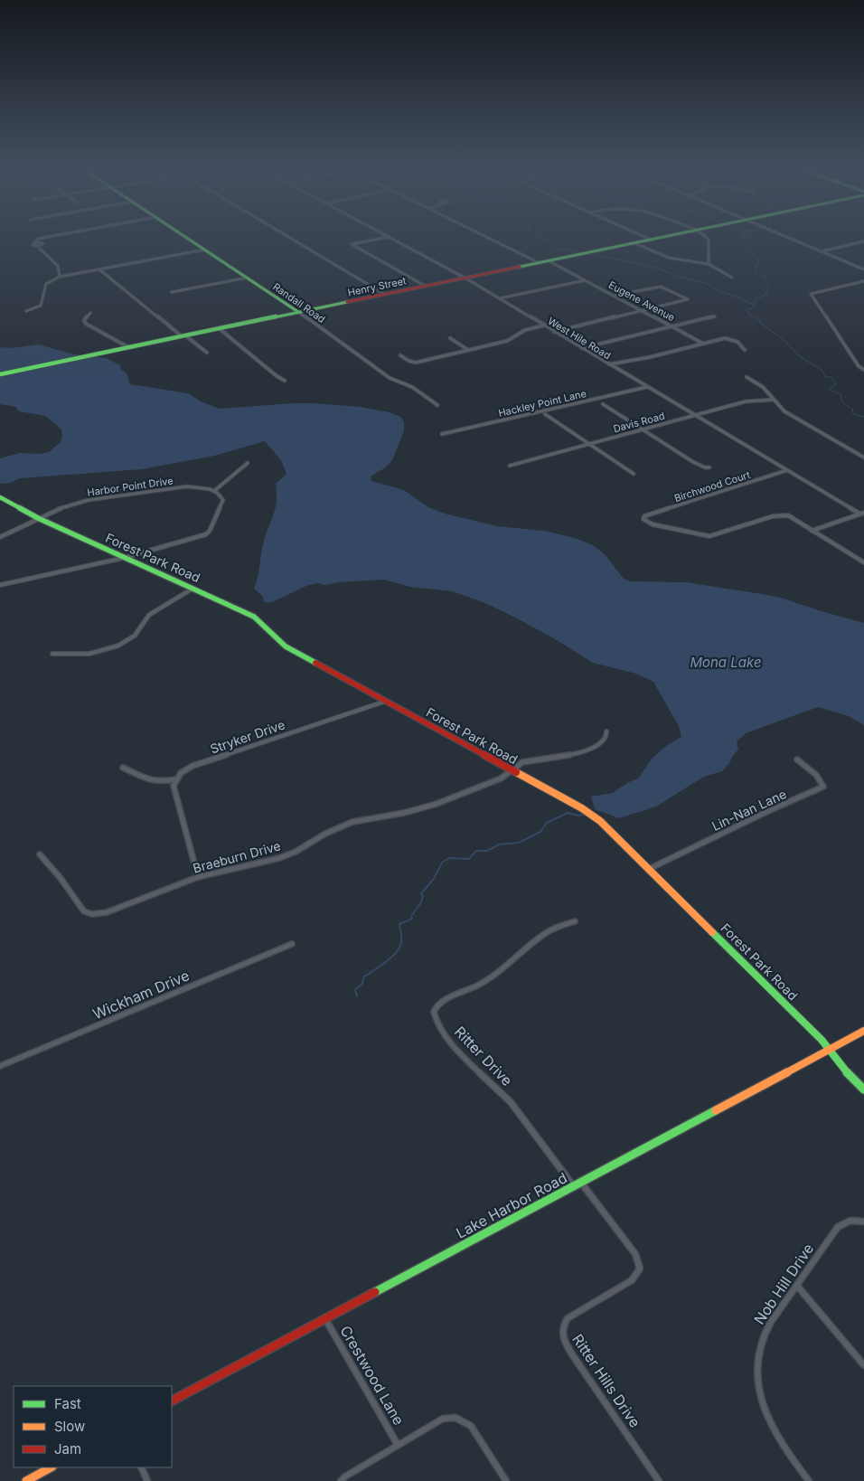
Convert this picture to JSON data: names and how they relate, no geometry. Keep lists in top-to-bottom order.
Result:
{
  "streets": {
    "street": [
      "Henry Street",
      "Eugene Avenue",
      "Randall Road",
      "West Hile Road",
      "Hackley Point Lane",
      "Davis Road",
      "Harbor Point Drive",
      "Birchwood Court",
      "Forest Park Road",
      "Stryker Drive",
      "Lin-Nan Lane",
      "Braeburn Drive",
      "Wickham Drive",
      "Ritter Drive",
      "Lake Harbor Road",
      "Nob Hill Drive",
      "Crestwood Lane",
      "Ritter Hills Drive"
    ]
  },
  "crossings": [
    ["Henry Street", "Eugene Avenue"],
    ["Henry Street", "Randall Road"],
    ["Henry Street", "West Hile Road"],
    ["West Hile Road", "Hackley Point Lane"],
    ["West Hile Road", "Davis Road"],
    ["West Hile Road", "Birchwood Court"],
    ["Harbor Point Drive", "Forest Park Road"],
    ["Forest Park Road", "Stryker Drive"],
    ["Forest Park Road", "Lin-Nan Lane"],
    ["Forest Park Road", "Braeburn Drive"],
    ["Forest Park Road", "Lake Harbor Road"],
    ["Ritter Drive", "Lake Harbor Road"],
    ["Lake Harbor Road", "Crestwood Lane"],
    ["Lake Harbor Road", "Ritter Hills Drive"]
  ],
  "water": ["Mona Lake"],
  "legend": ["Fast", "Slow", "Jam"]
}
